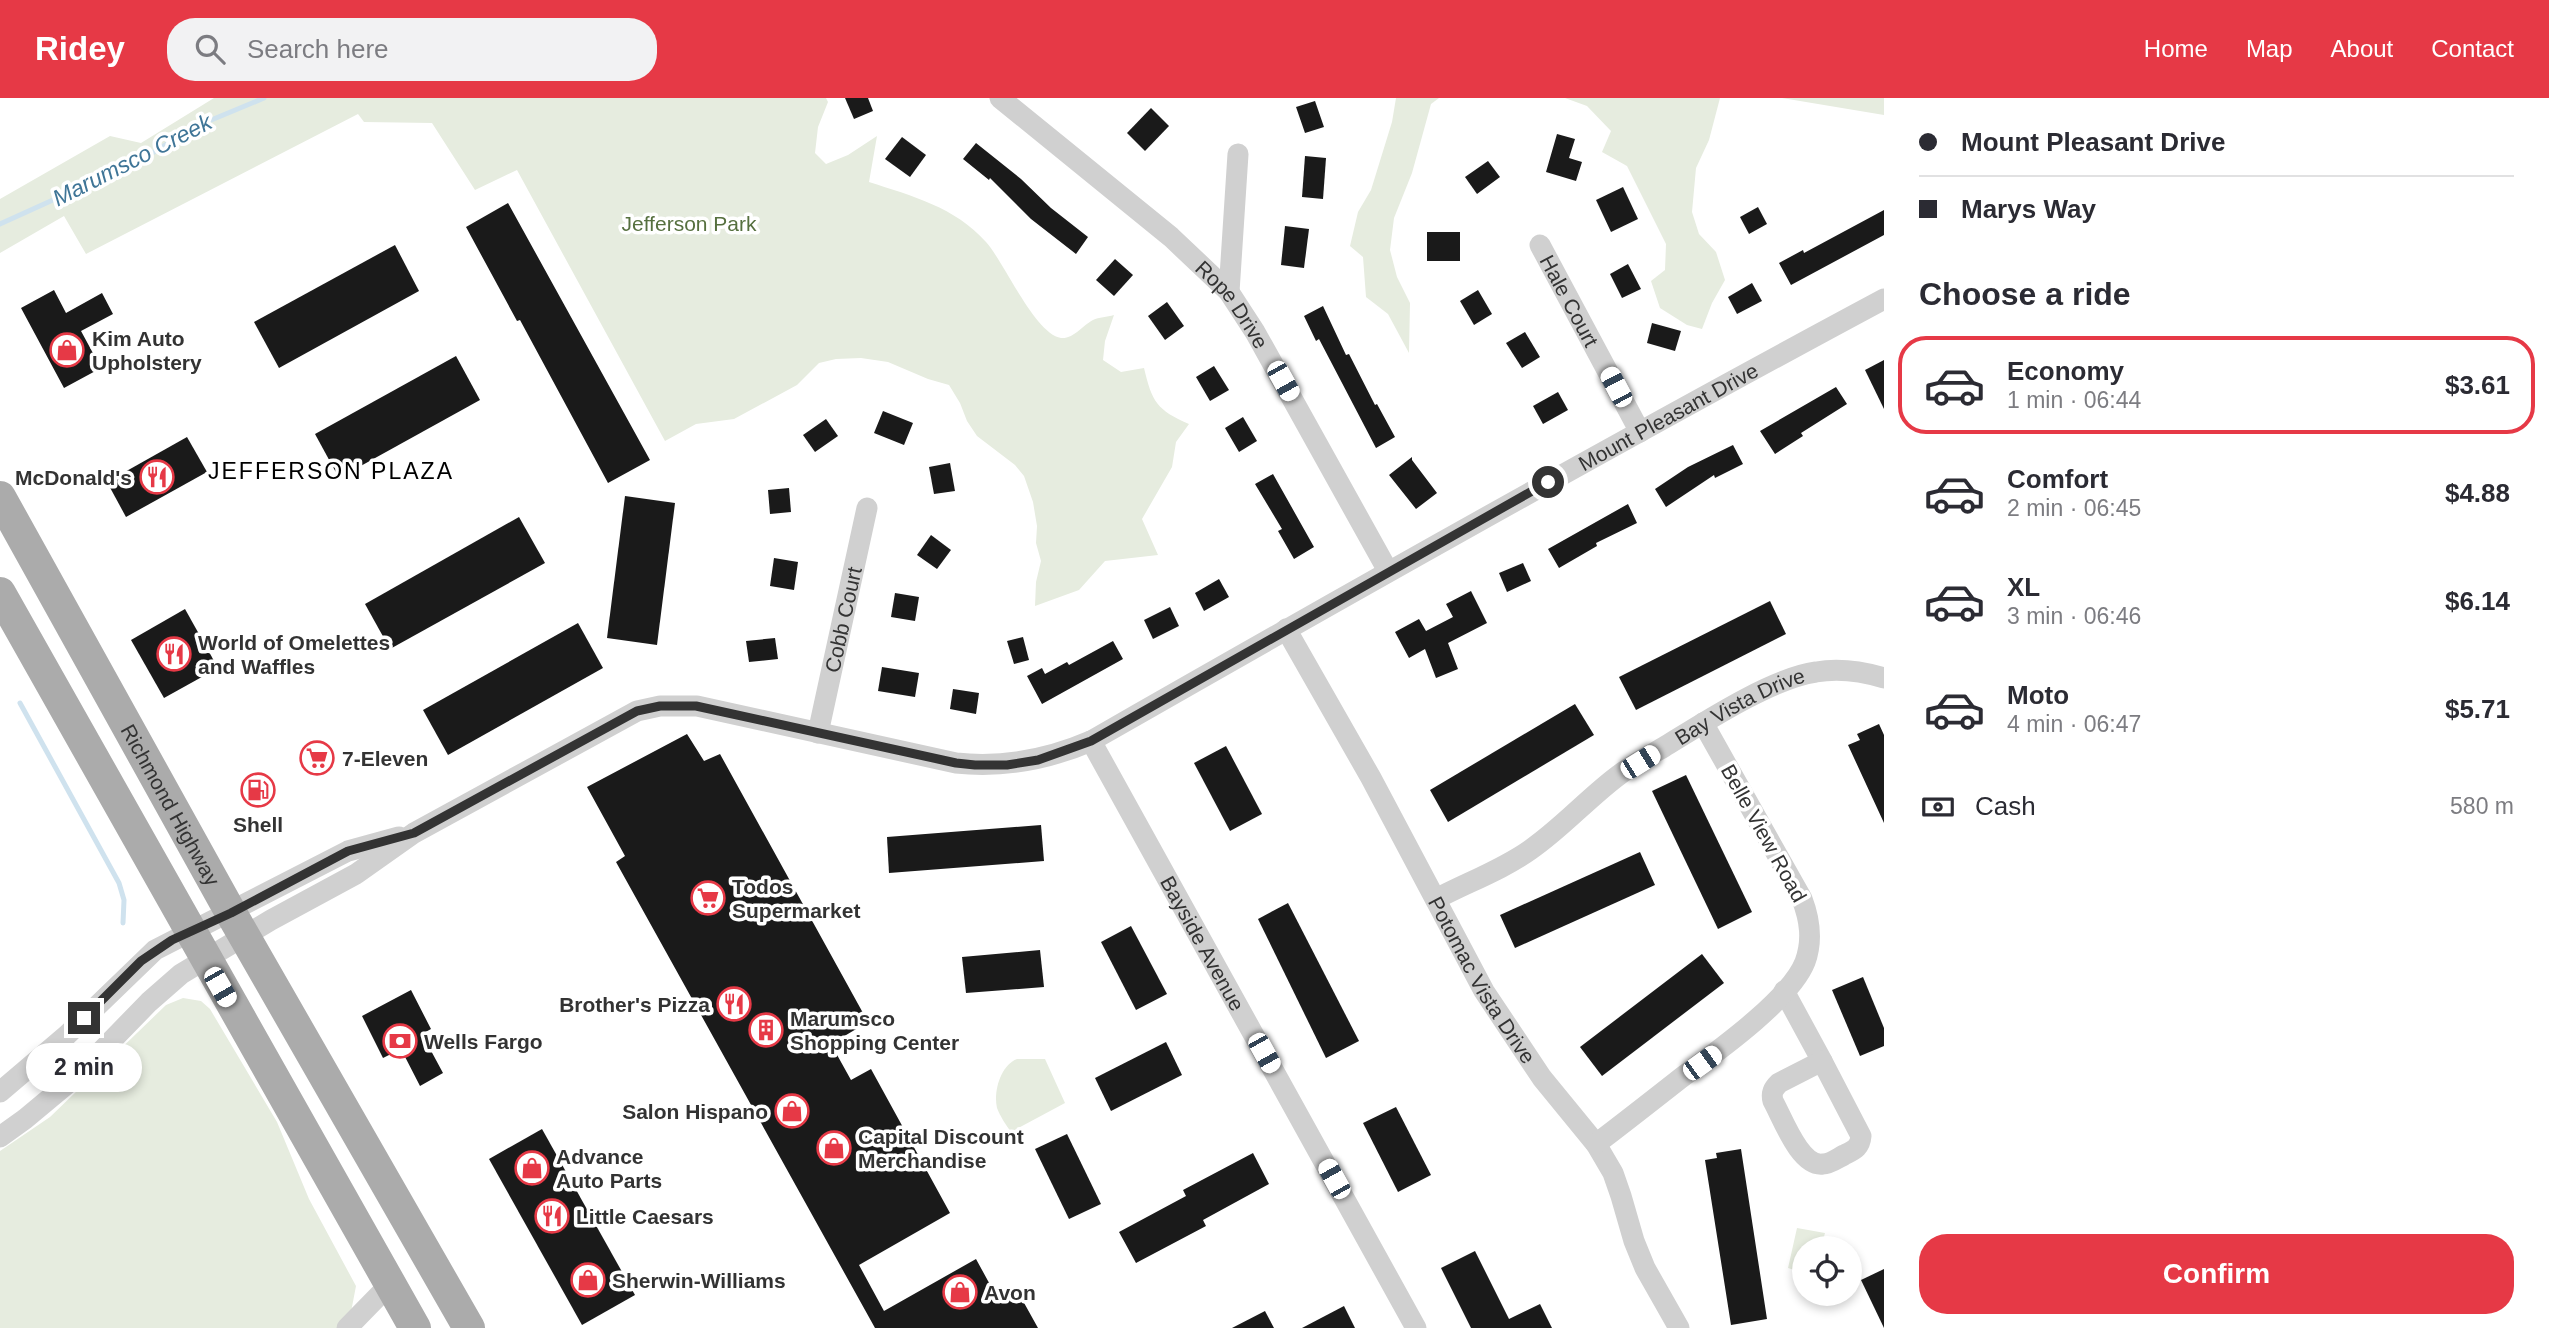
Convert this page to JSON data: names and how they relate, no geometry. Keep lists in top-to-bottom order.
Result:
{
  "streets": {
    "main road": ["Richmond Highway"],
    "street": [
      "Hale Court",
      "Rope Drive",
      "Mount Pleasant Drive",
      "Cobb Court",
      "Bay Vista Drive",
      "Belle View Road",
      "Bayside Avenue",
      "Potomac Vista Drive"
    ]
  },
  "crossings": [
    ["Hale Court", "Mount Pleasant Drive"],
    ["Rope Drive", "Mount Pleasant Drive"],
    ["Mount Pleasant Drive", "Cobb Court"],
    ["Mount Pleasant Drive", "Richmond Highway"],
    ["Mount Pleasant Drive", "Bayside Avenue"],
    ["Mount Pleasant Drive", "Potomac Vista Drive"],
    ["Bay Vista Drive", "Belle View Road"],
    ["Bay Vista Drive", "Potomac Vista Drive"],
    ["Belle View Road", "Potomac Vista Drive"]
  ],
  "districts": ["JEFFERSON PLAZA"],
  "water": ["Marumsco Creek"],
  "parks": ["Jefferson Park"],
  "places": {
    "shop": [
      "Kim Auto Upholstery",
      "Salon Hispano",
      "Capital Discount Merchandise",
      "Advance Auto Parts",
      "Sherwin-Williams",
      "Avon"
    ],
    "restaurant": [
      "McDonald's",
      "World of Omelettes and Waffles",
      "Brother's Pizza",
      "Little Caesars"
    ],
    "supermarket": ["7-Eleven", "Todos Supermarket"],
    "fuel station": ["Shell"],
    "building": ["Marumsco Shopping Center"],
    "bank": ["Wells Fargo"]
  },
  "page": {
    "header": "Ridey",
    "search": "Search here",
    "nav": [
      "Home",
      "Map",
      "About",
      "Contact"
    ],
    "banner": ["Mount Pleasant Drive", "Marys Way"],
    "heading": "Choose a ride",
    "list": [
      {
        "name": "Economy",
        "note": "1 min · 06:44",
        "value": "$3.61"
      },
      {
        "name": "Comfort",
        "note": "2 min · 06:45",
        "value": "$4.88"
      },
      {
        "name": "XL",
        "note": "3 min · 06:46",
        "value": "$6.14"
      },
      {
        "name": "Moto",
        "note": "4 min · 06:47",
        "value": "$5.71"
      }
    ],
    "pay": ["Cash", "580 m"],
    "bubble": "2 min",
    "buttons": "Confirm"
  }
}
